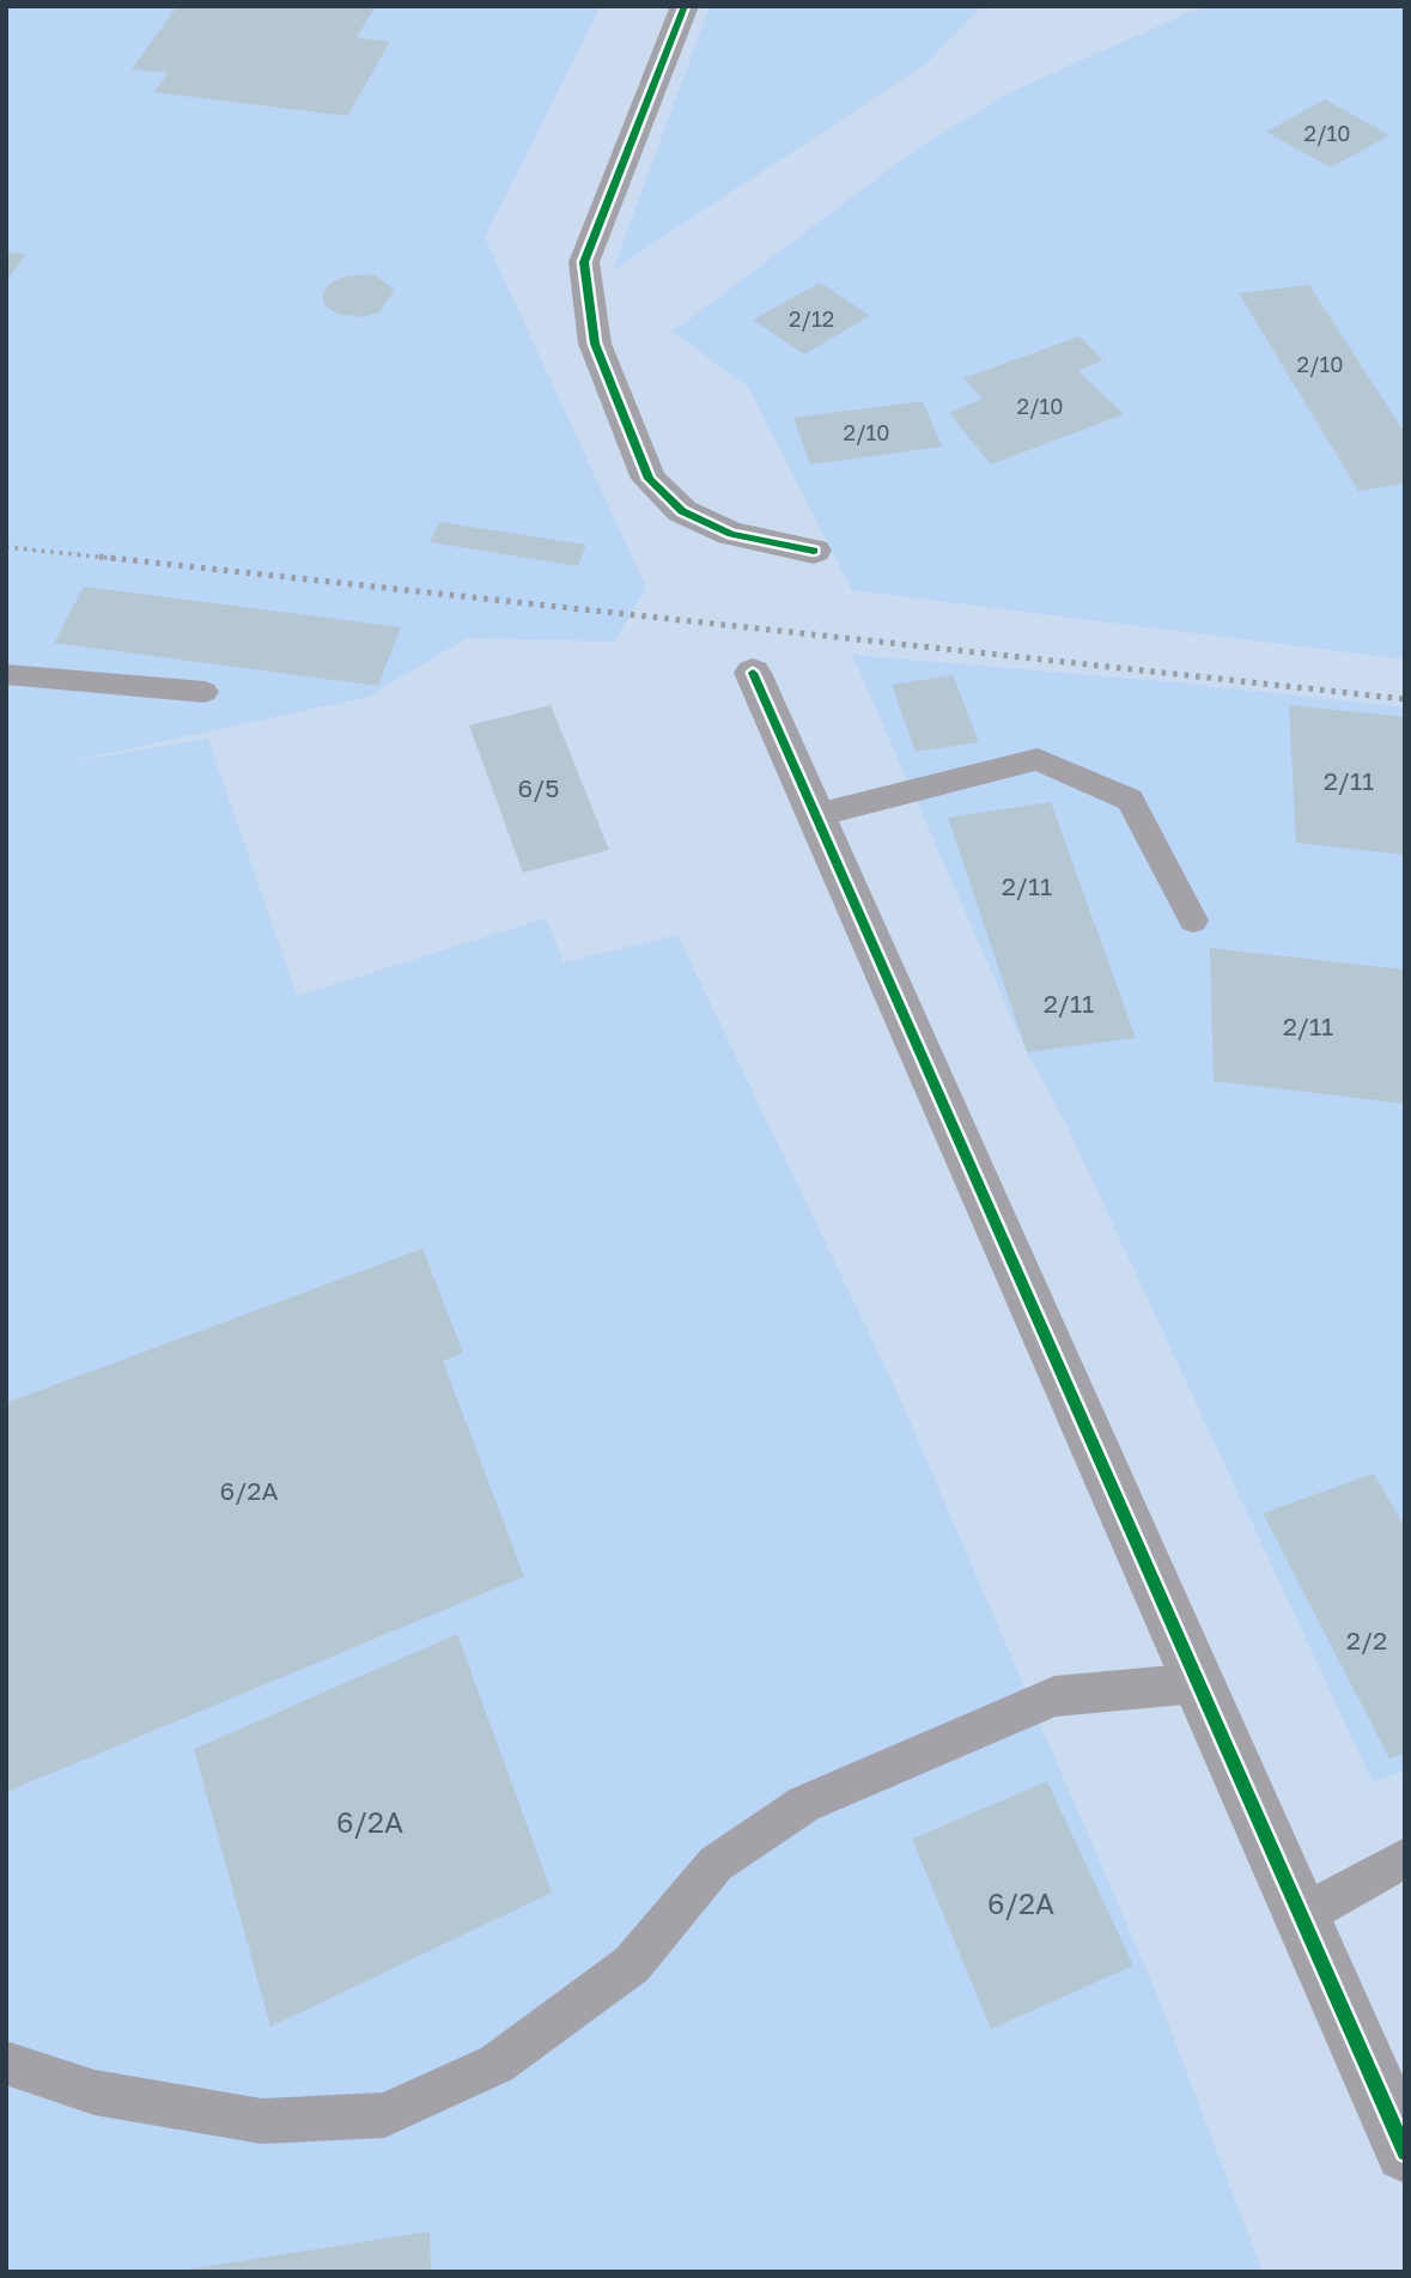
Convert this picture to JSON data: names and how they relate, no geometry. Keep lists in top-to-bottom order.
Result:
{
  "house_numbers": [
    "2/10",
    "2/12",
    "2/10",
    "2/10",
    "2/10",
    "2/11",
    "6/5",
    "2/11",
    "2/11",
    "2/11",
    "6/2А",
    "2/2",
    "6/2А",
    "6/2А"
  ]
}
